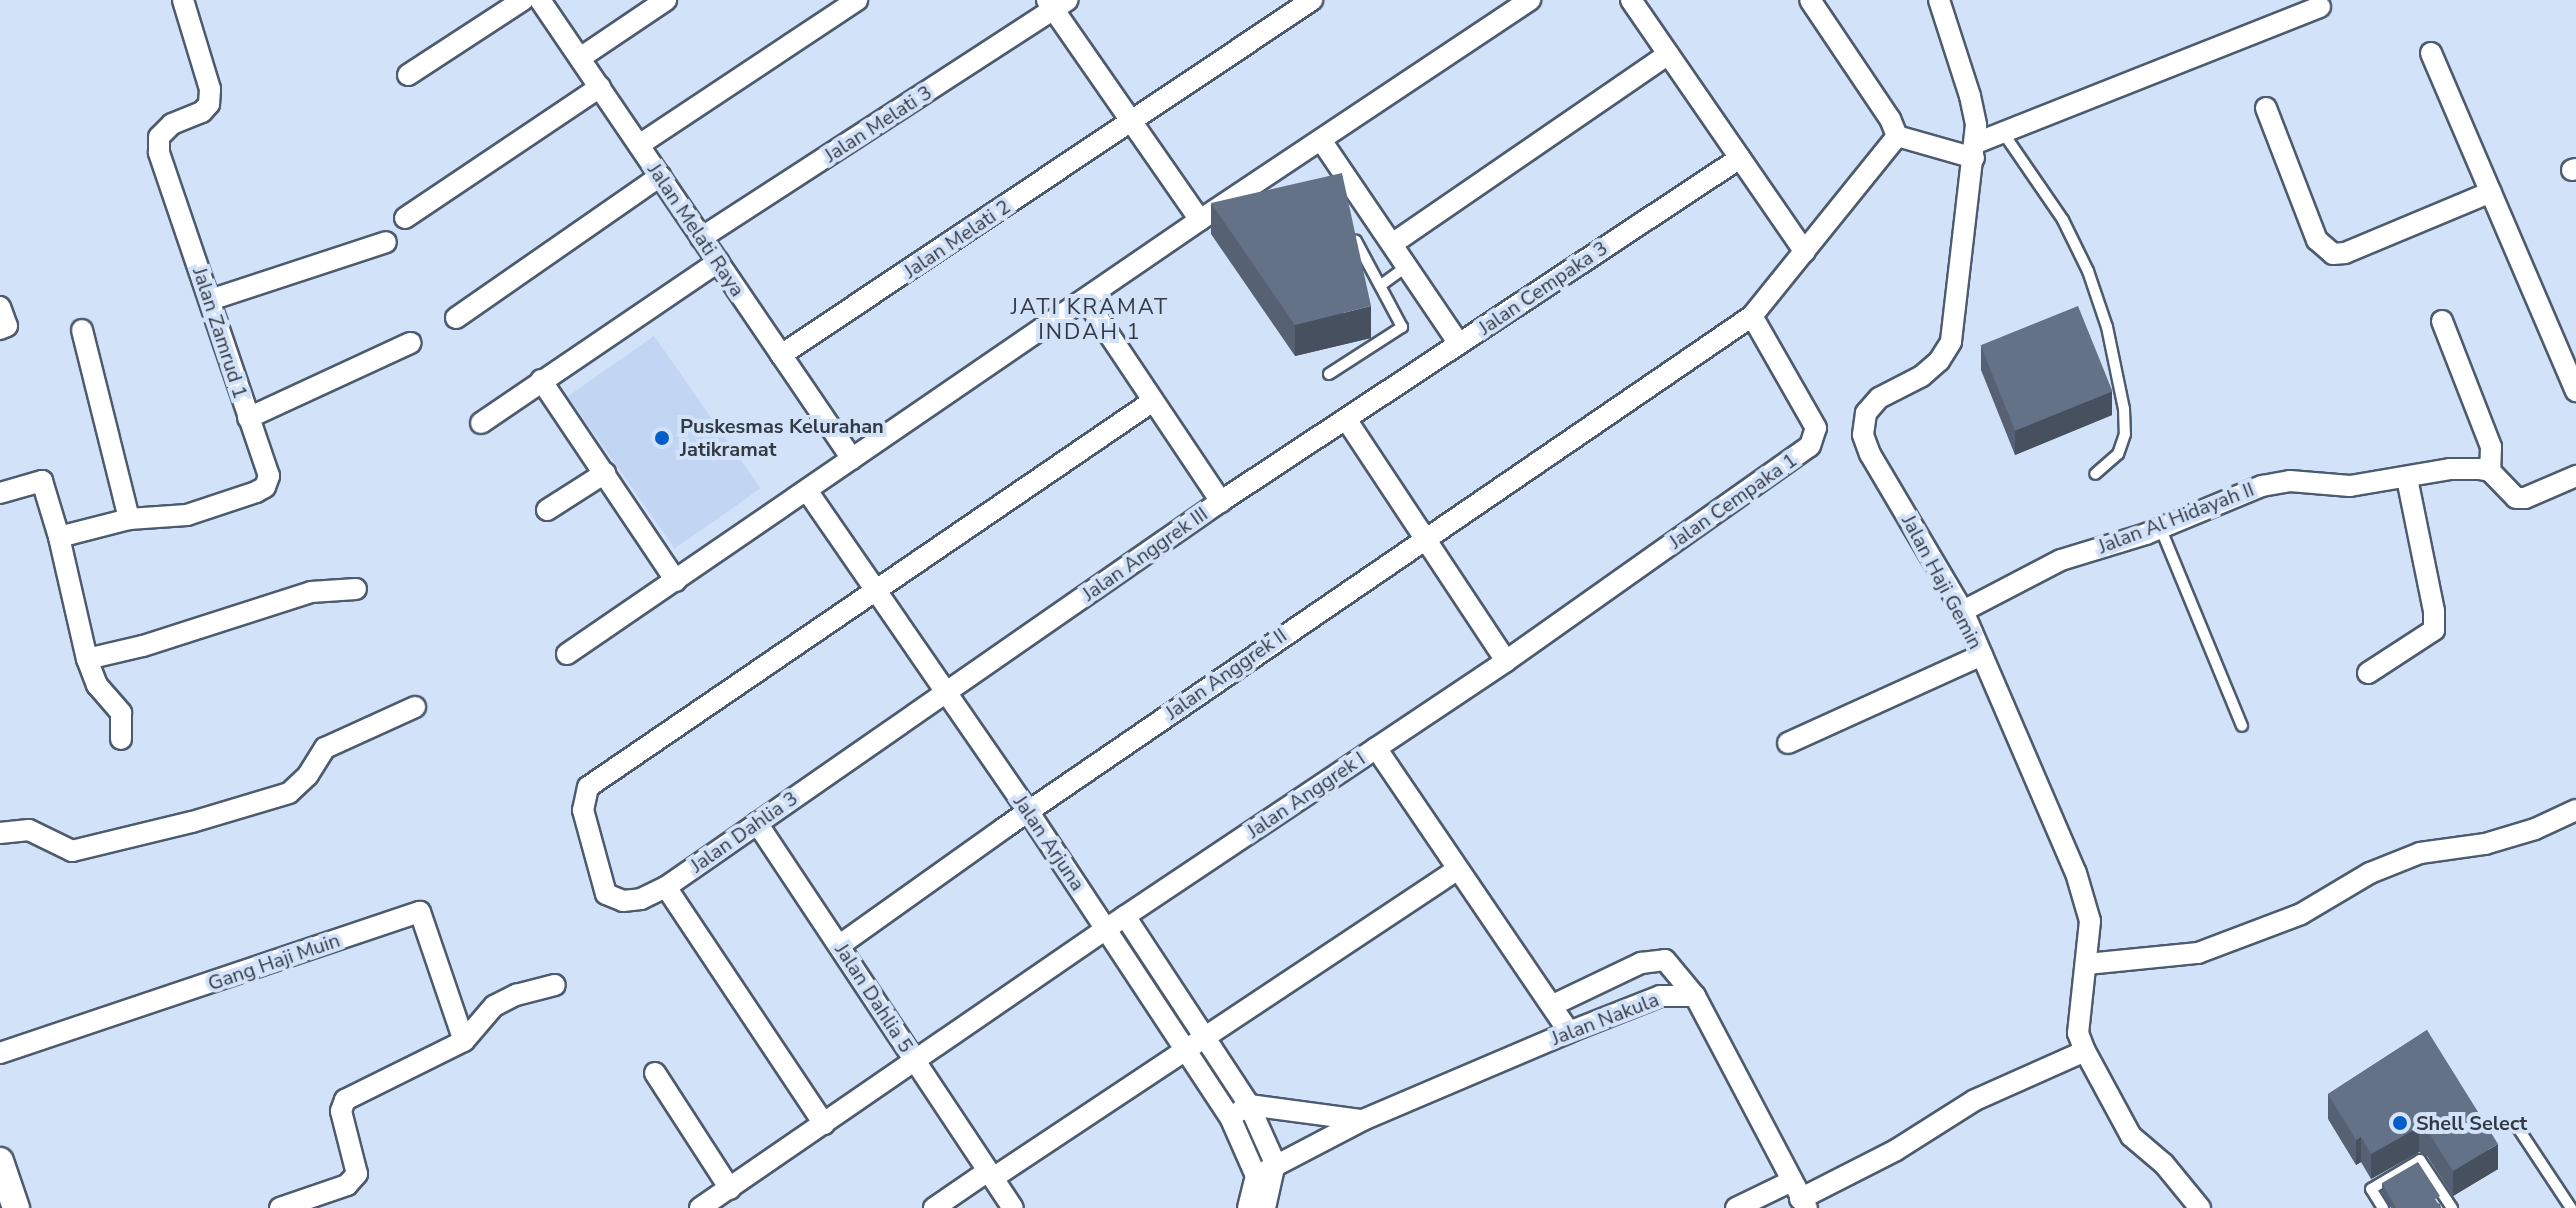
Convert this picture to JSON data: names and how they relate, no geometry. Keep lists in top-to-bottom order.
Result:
{
  "streets": {
    "street": [
      "Jalan Melati 3",
      "Jalan Melati Raya",
      "Jalan Melati 2",
      "Jalan Cempaka 3",
      "Jalan Zamrud 1",
      "Jalan Cempaka 1",
      "Jalan Al Hidayah II",
      "Jalan Anggrek III",
      "Jalan Haji Gemin",
      "Jalan Anggrek II",
      "Jalan Anggrek I",
      "Jalan Dahlia 3",
      "Jalan Arjuna",
      "Gang Haji Muin",
      "Jalan Dahlia 5",
      "Jalan Nakula"
    ]
  },
  "crossings": [
    ["Jalan Melati 3", "Jalan Melati Raya"],
    ["Jalan Melati Raya", "Jalan Melati 2"],
    ["Jalan Cempaka 3", "Jalan Anggrek III"],
    ["Jalan Cempaka 1", "Jalan Anggrek II"],
    ["Jalan Cempaka 1", "Jalan Anggrek I"],
    ["Jalan Al Hidayah II", "Jalan Haji Gemin"],
    ["Jalan Anggrek III", "Jalan Dahlia 3"],
    ["Jalan Anggrek III", "Jalan Arjuna"],
    ["Jalan Anggrek II", "Jalan Arjuna"],
    ["Jalan Anggrek II", "Jalan Dahlia 5"],
    ["Jalan Anggrek I", "Jalan Arjuna"],
    ["Jalan Anggrek I", "Jalan Dahlia 5"],
    ["Jalan Dahlia 3", "Jalan Arjuna"],
    ["Jalan Dahlia 3", "Jalan Dahlia 5"],
    ["Jalan Arjuna", "Jalan Dahlia 5"],
    ["Jalan Arjuna", "Jalan Nakula"]
  ],
  "districts": ["JATI KRAMAT INDAH 1"],
  "places": ["Puskesmas Kelurahan Jatikramat", "Shell Select"]
}
